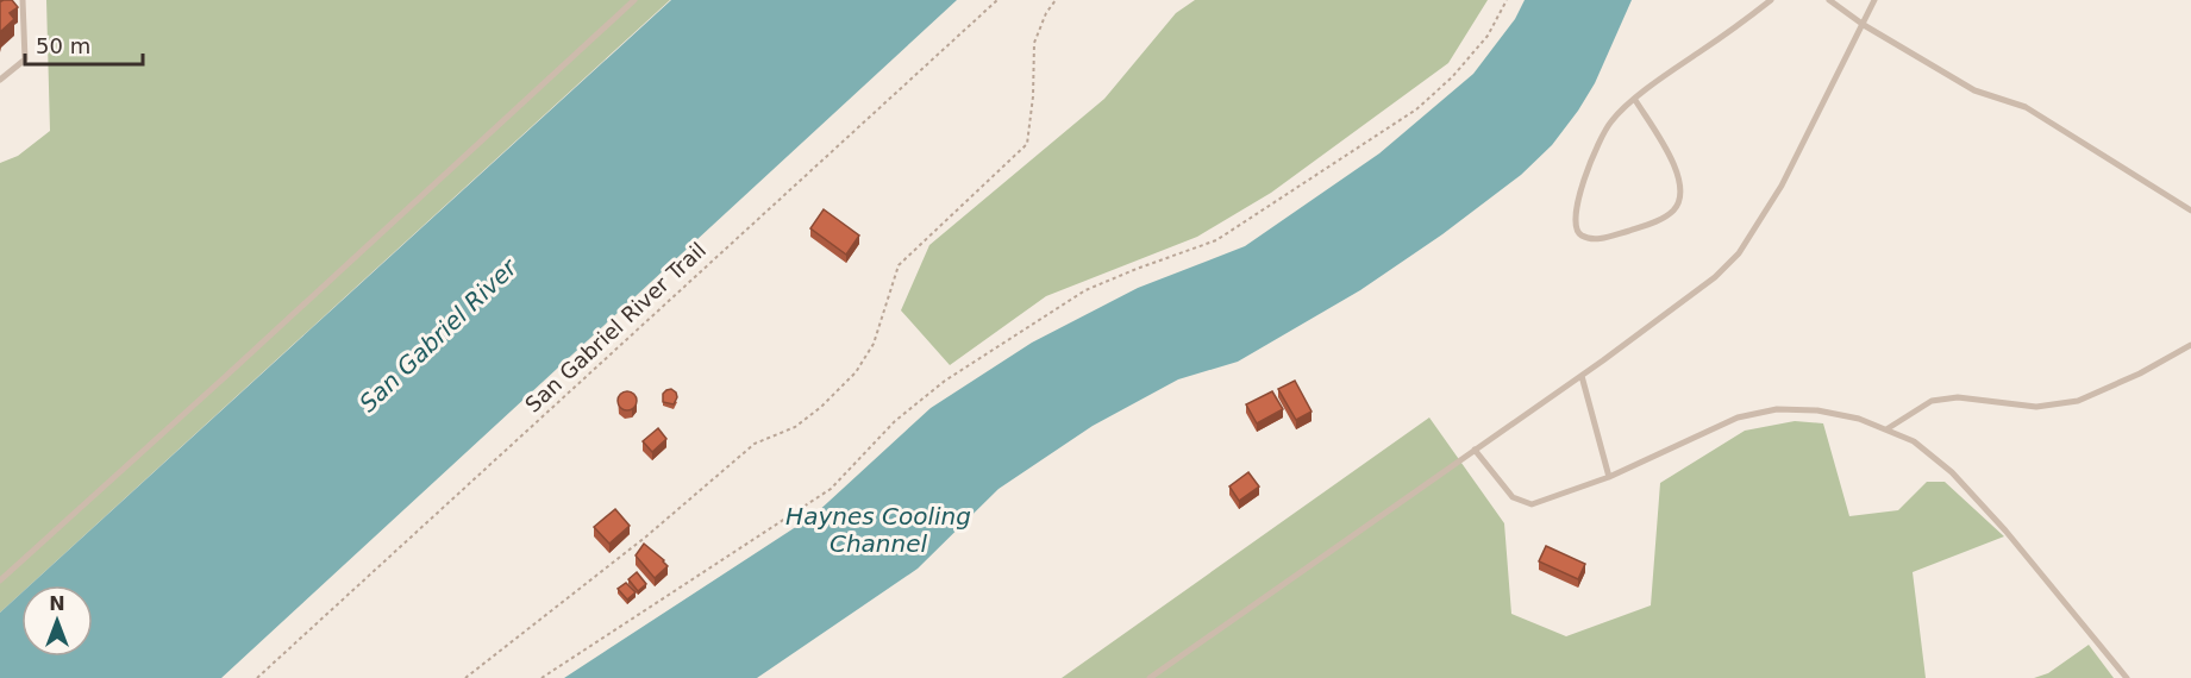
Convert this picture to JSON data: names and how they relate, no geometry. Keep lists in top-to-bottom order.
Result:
{
  "streets": {
    "path": ["San Gabriel River Trail"]
  },
  "water": ["San Gabriel River", "Haynes Cooling Channel"],
  "scale_bar": "50 m",
  "north": "top"
}
